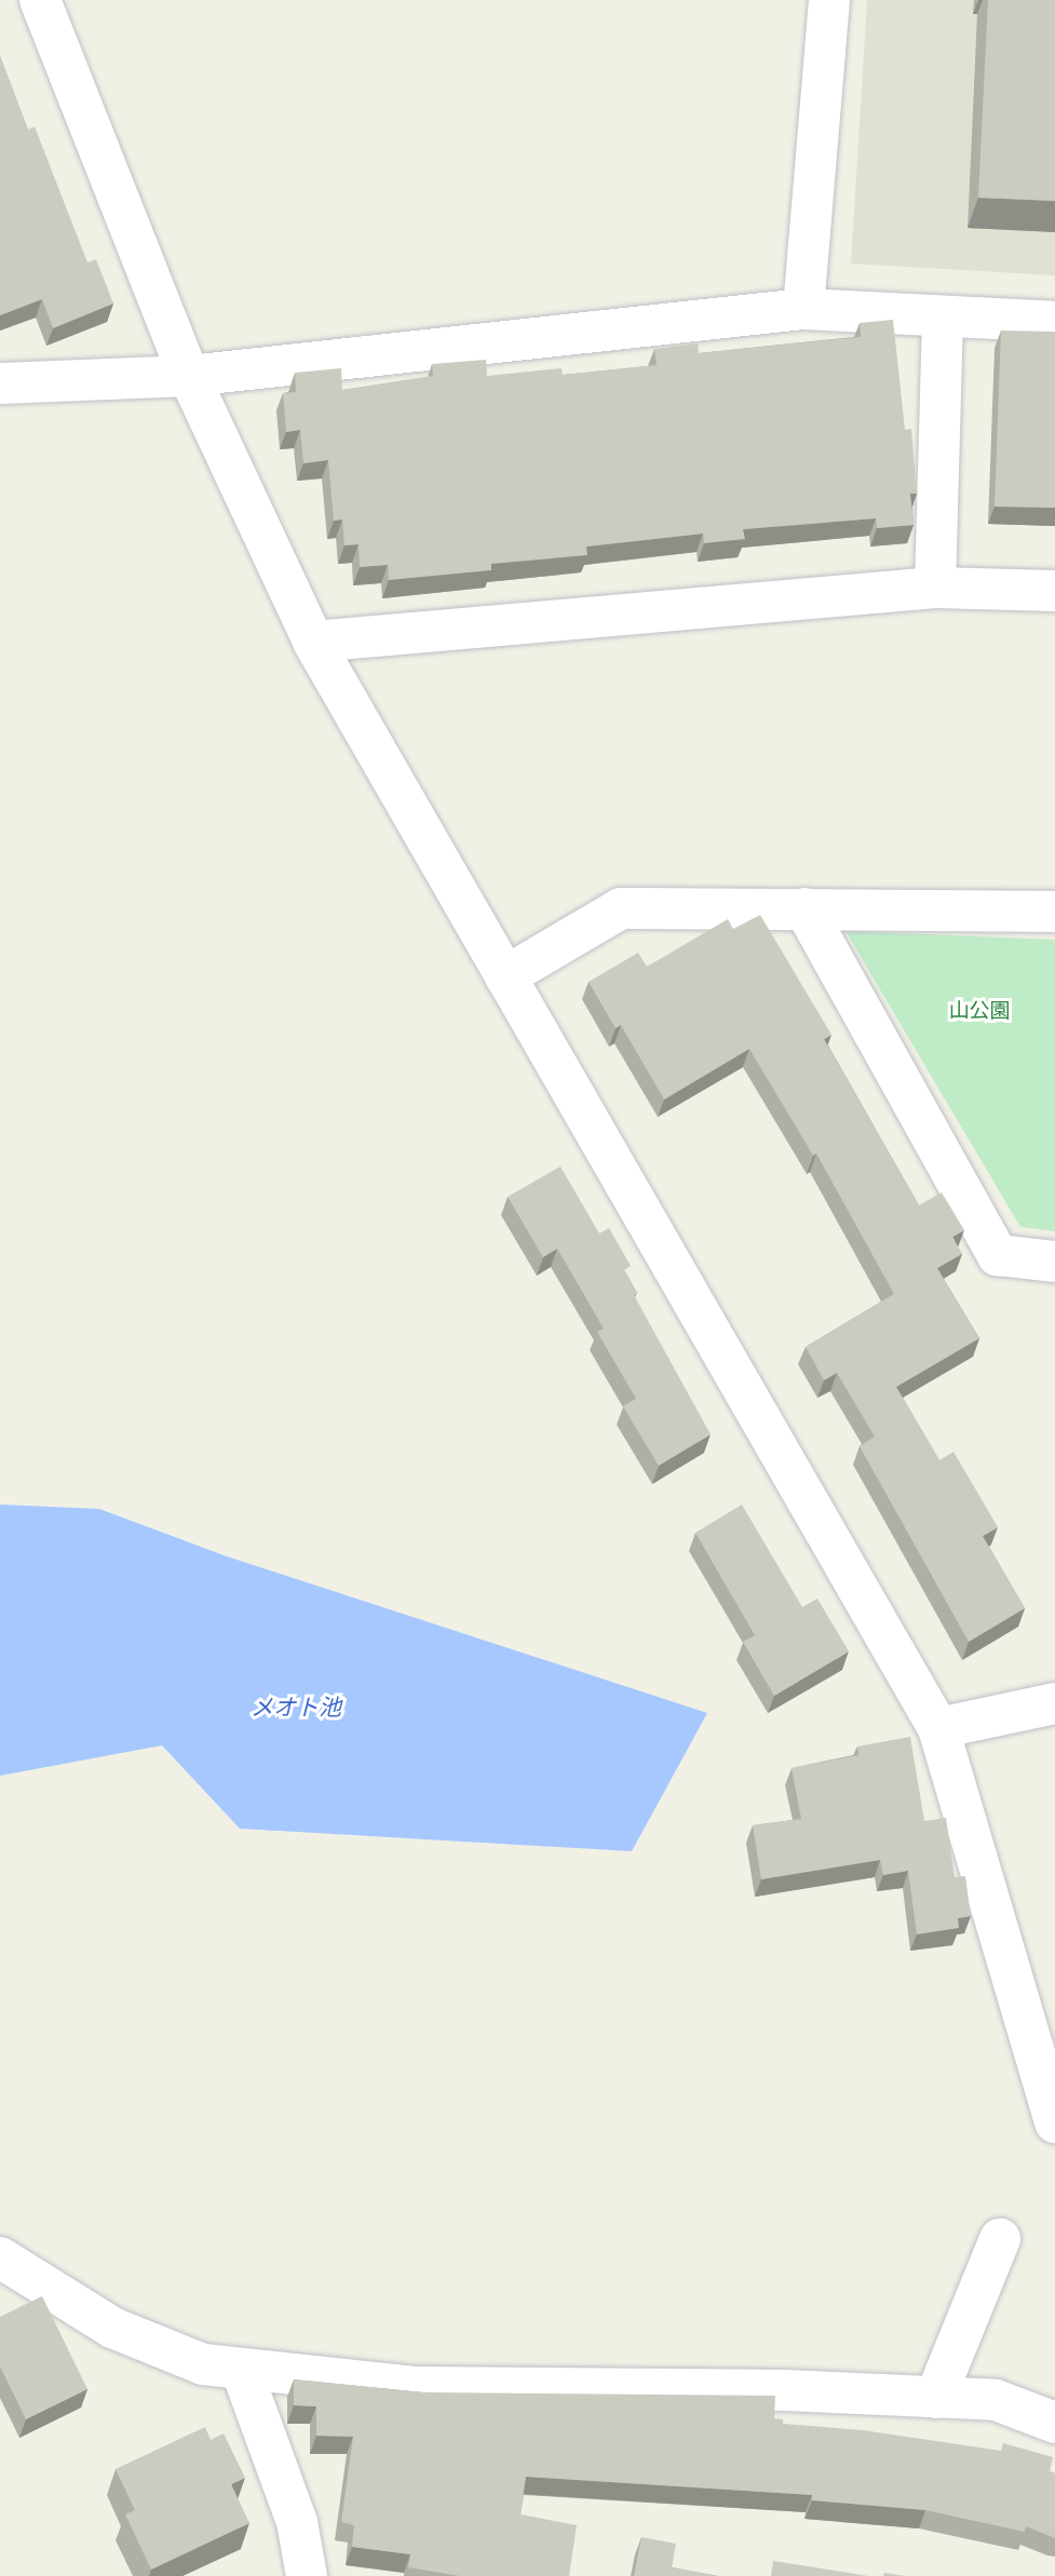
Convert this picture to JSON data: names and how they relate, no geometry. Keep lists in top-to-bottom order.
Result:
{
  "water": ["メオト池"],
  "parks": ["山公園"]
}
